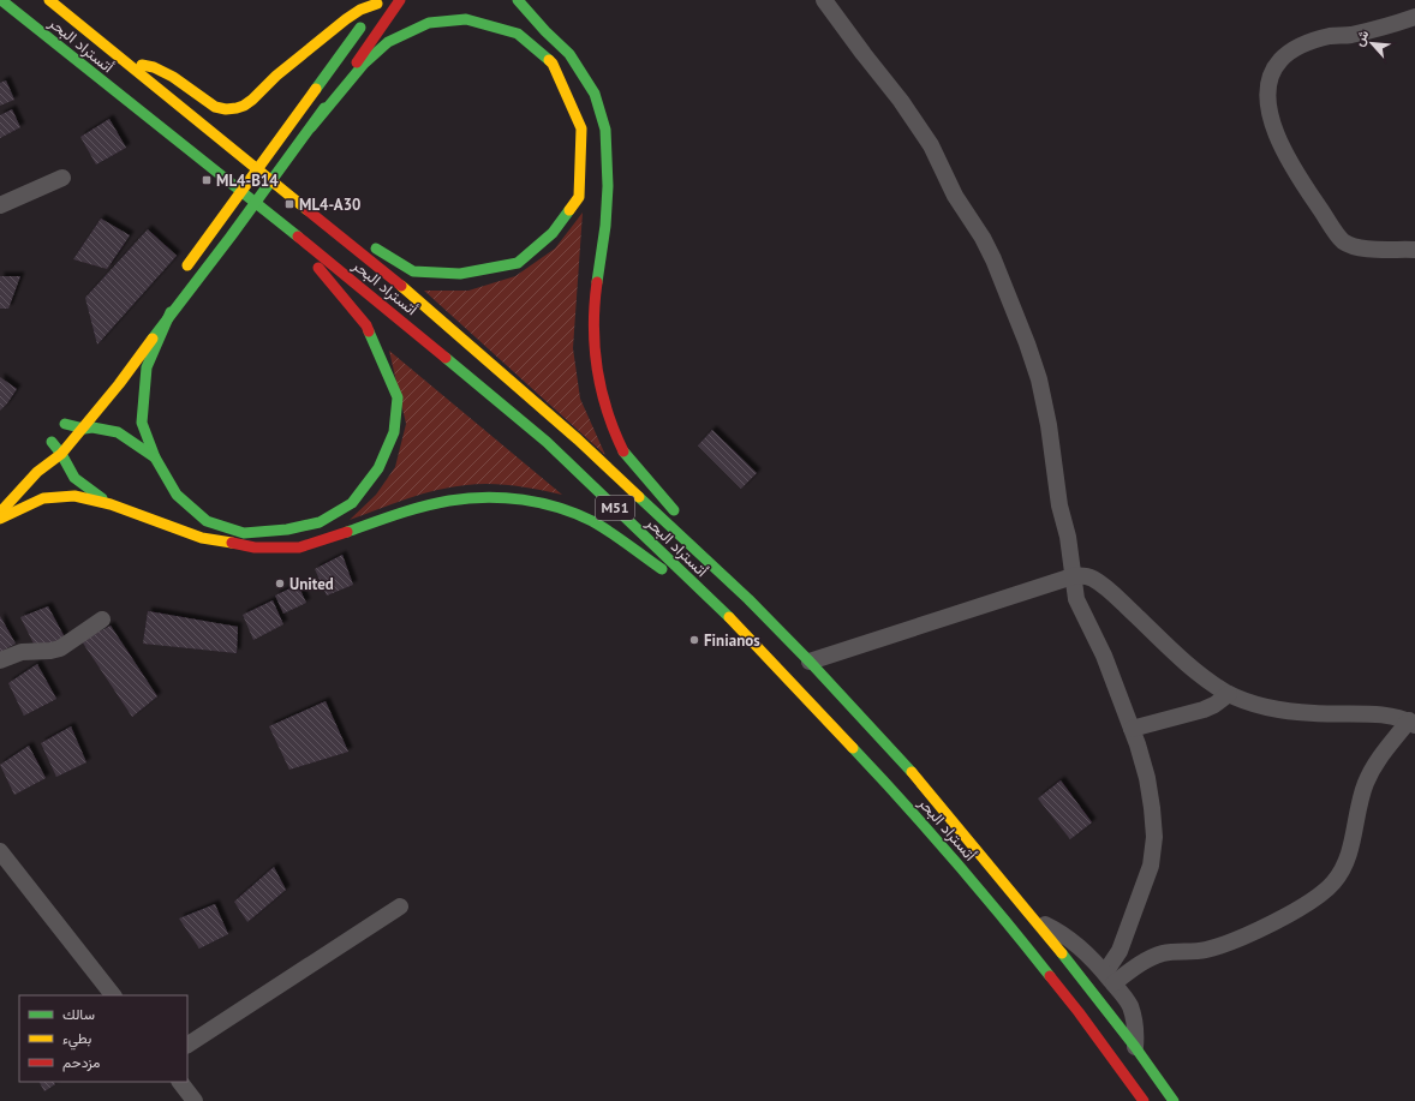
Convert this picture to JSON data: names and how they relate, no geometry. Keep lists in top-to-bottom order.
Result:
{
  "streets": {
    "main road": ["أتستراد البحر", "M51"]
  },
  "places": {
    "transit": ["ML4-B14", "ML4-A30"],
    "other": ["United", "Finianos"]
  },
  "legend": ["سالك", "بطيء", "مزدحم"],
  "north": "top left"
}
